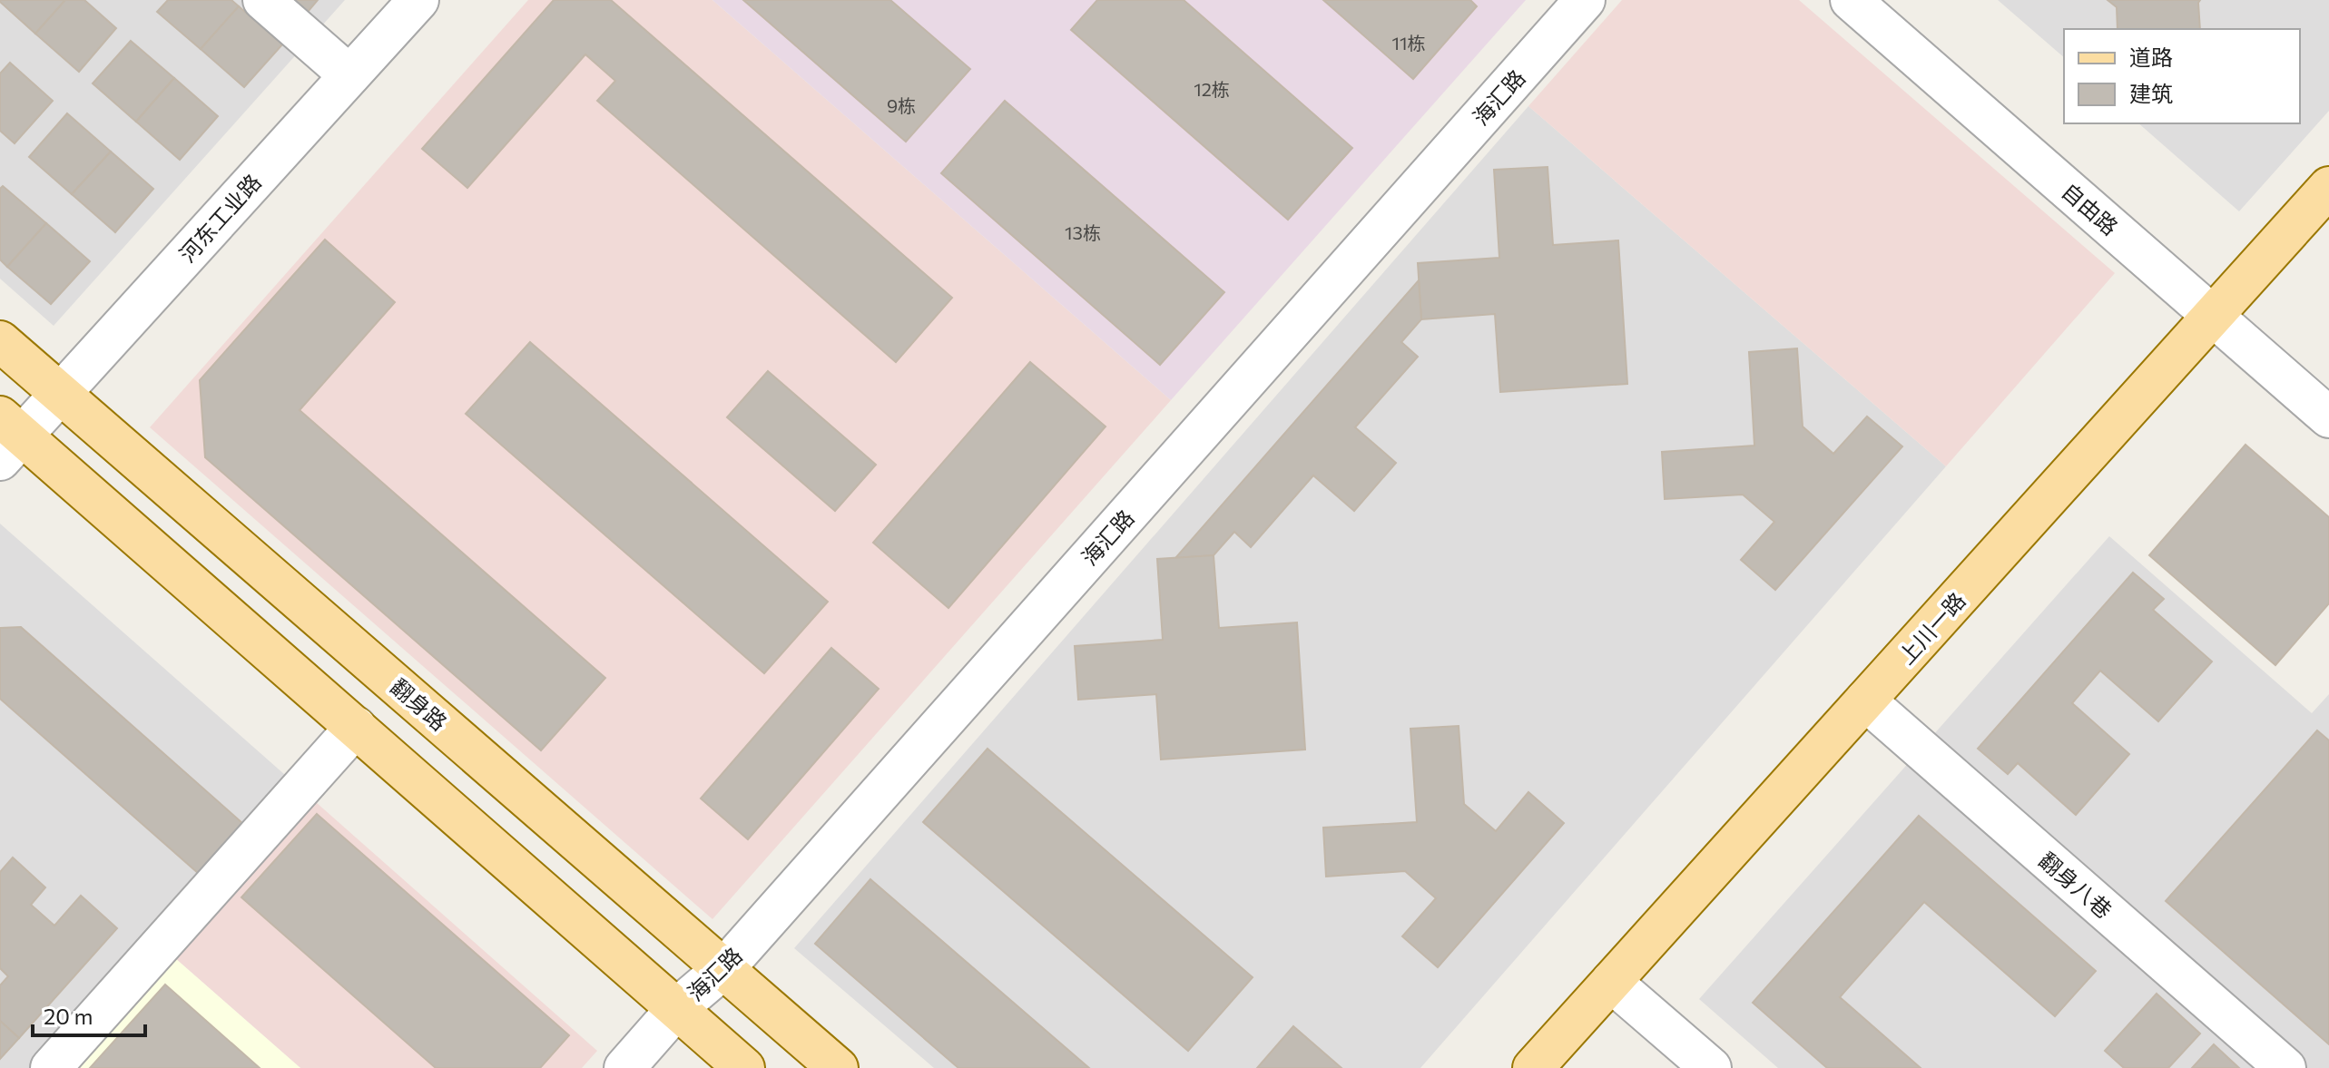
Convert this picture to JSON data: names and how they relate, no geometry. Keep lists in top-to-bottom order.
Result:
{
  "streets": {
    "main road": ["上川一路", "翻身路"],
    "street": [
      "海汇路",
      "自由路",
      "河东工业路",
      "翻身八巷"
    ]
  },
  "crossings": [
    ["海汇路", "翻身路"],
    ["自由路", "上川一路"],
    ["河东工业路", "翻身路"],
    ["上川一路", "翻身八巷"]
  ],
  "house_numbers": [
    "11栋",
    "12栋",
    "9栋",
    "13栋"
  ],
  "legend": ["道路", "建筑"],
  "scale_bar": "20 m"
}
